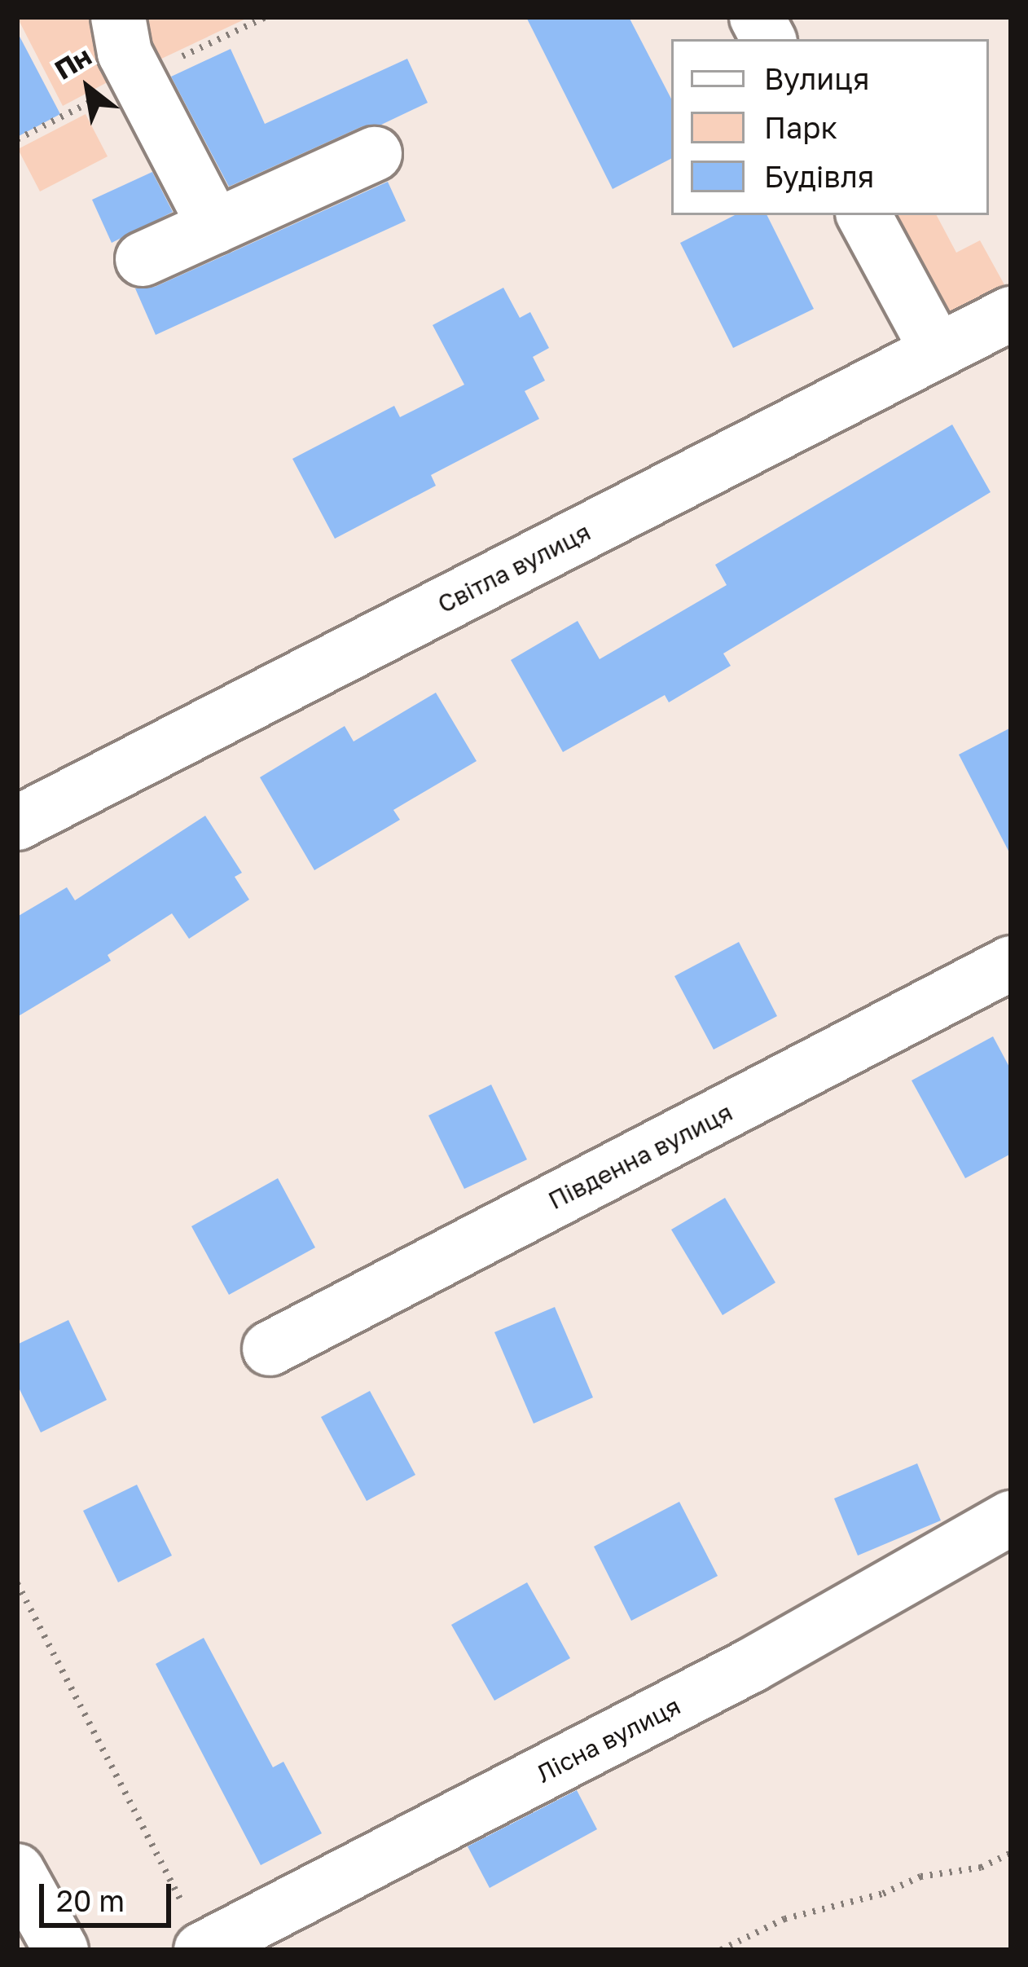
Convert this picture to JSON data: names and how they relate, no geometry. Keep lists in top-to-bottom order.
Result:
{
  "streets": {
    "street": ["Світла вулиця", "Південна вулиця", "Лісна вулиця"]
  },
  "legend": ["Вулиця", "Парк", "Будівля"],
  "scale_bar": "20 m",
  "north": "top left"
}
